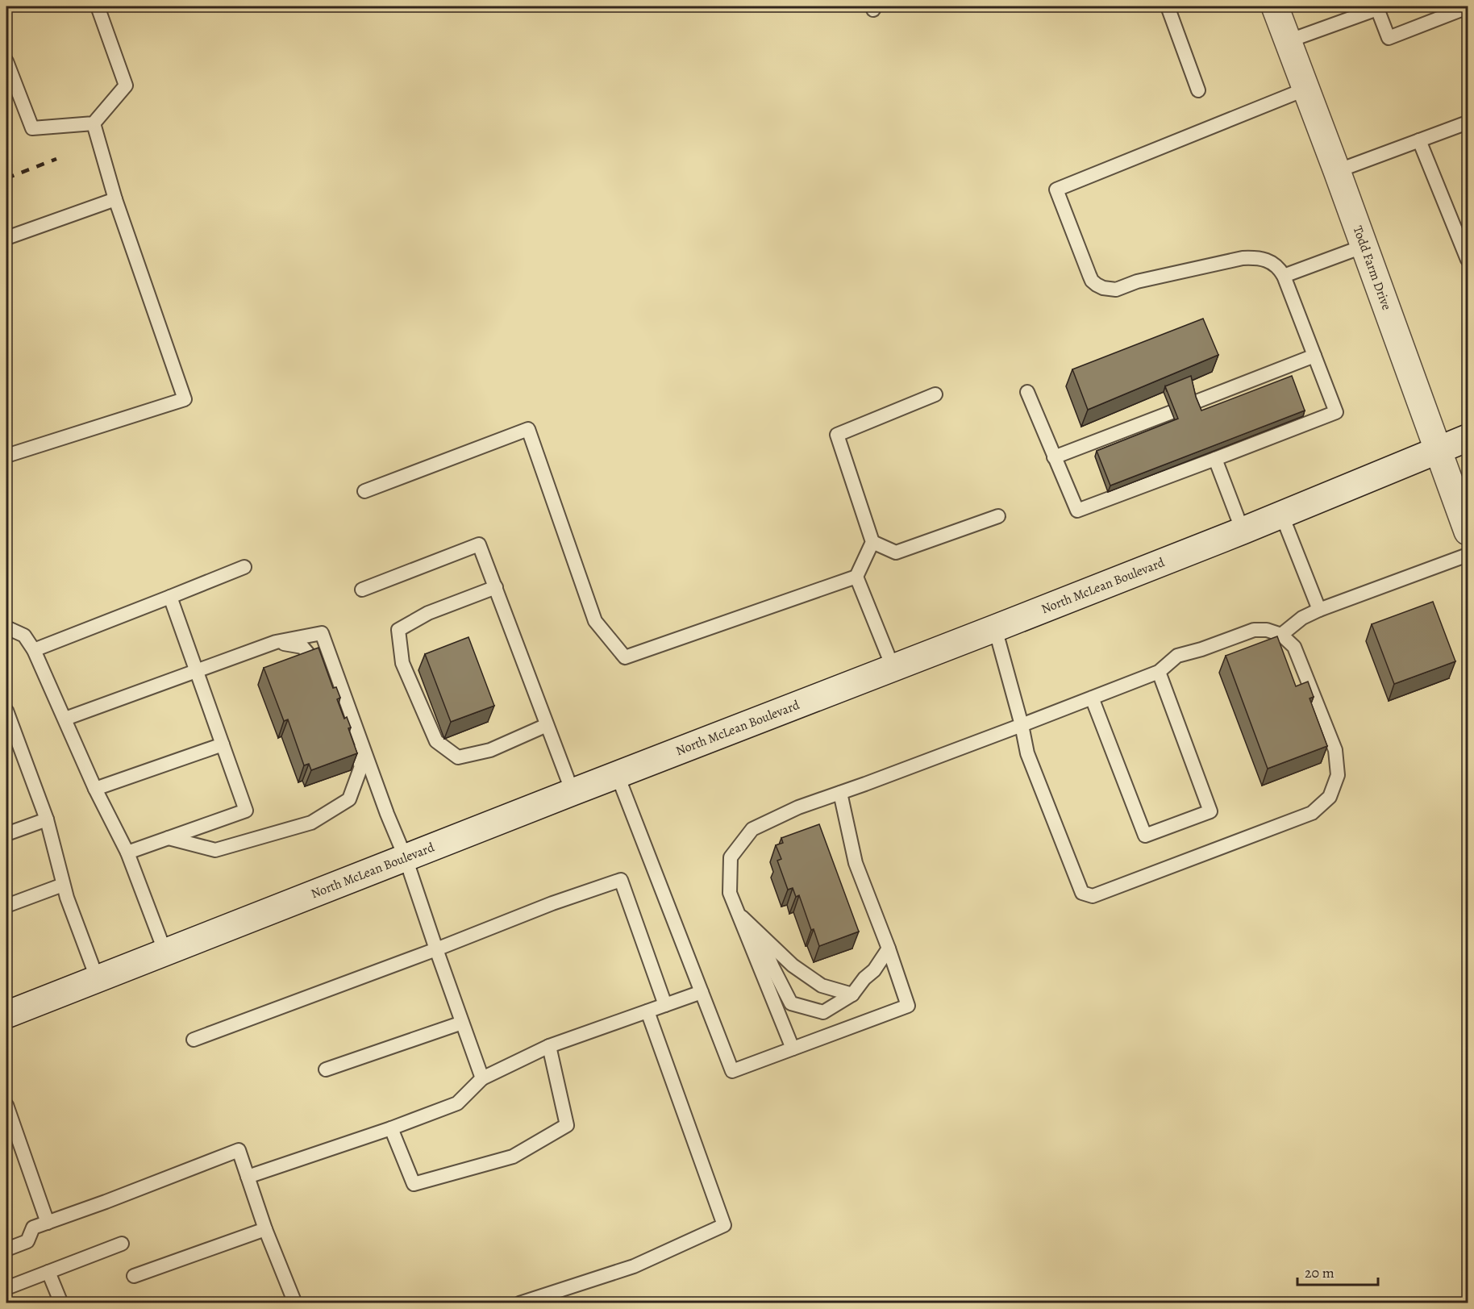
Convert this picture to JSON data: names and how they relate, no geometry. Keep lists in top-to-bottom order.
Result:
{
  "streets": {
    "main road": ["Todd Farm Drive", "North McLean Boulevard"]
  },
  "crossings": [
    ["Todd Farm Drive", "North McLean Boulevard"]
  ],
  "scale_bar": "20 m"
}
